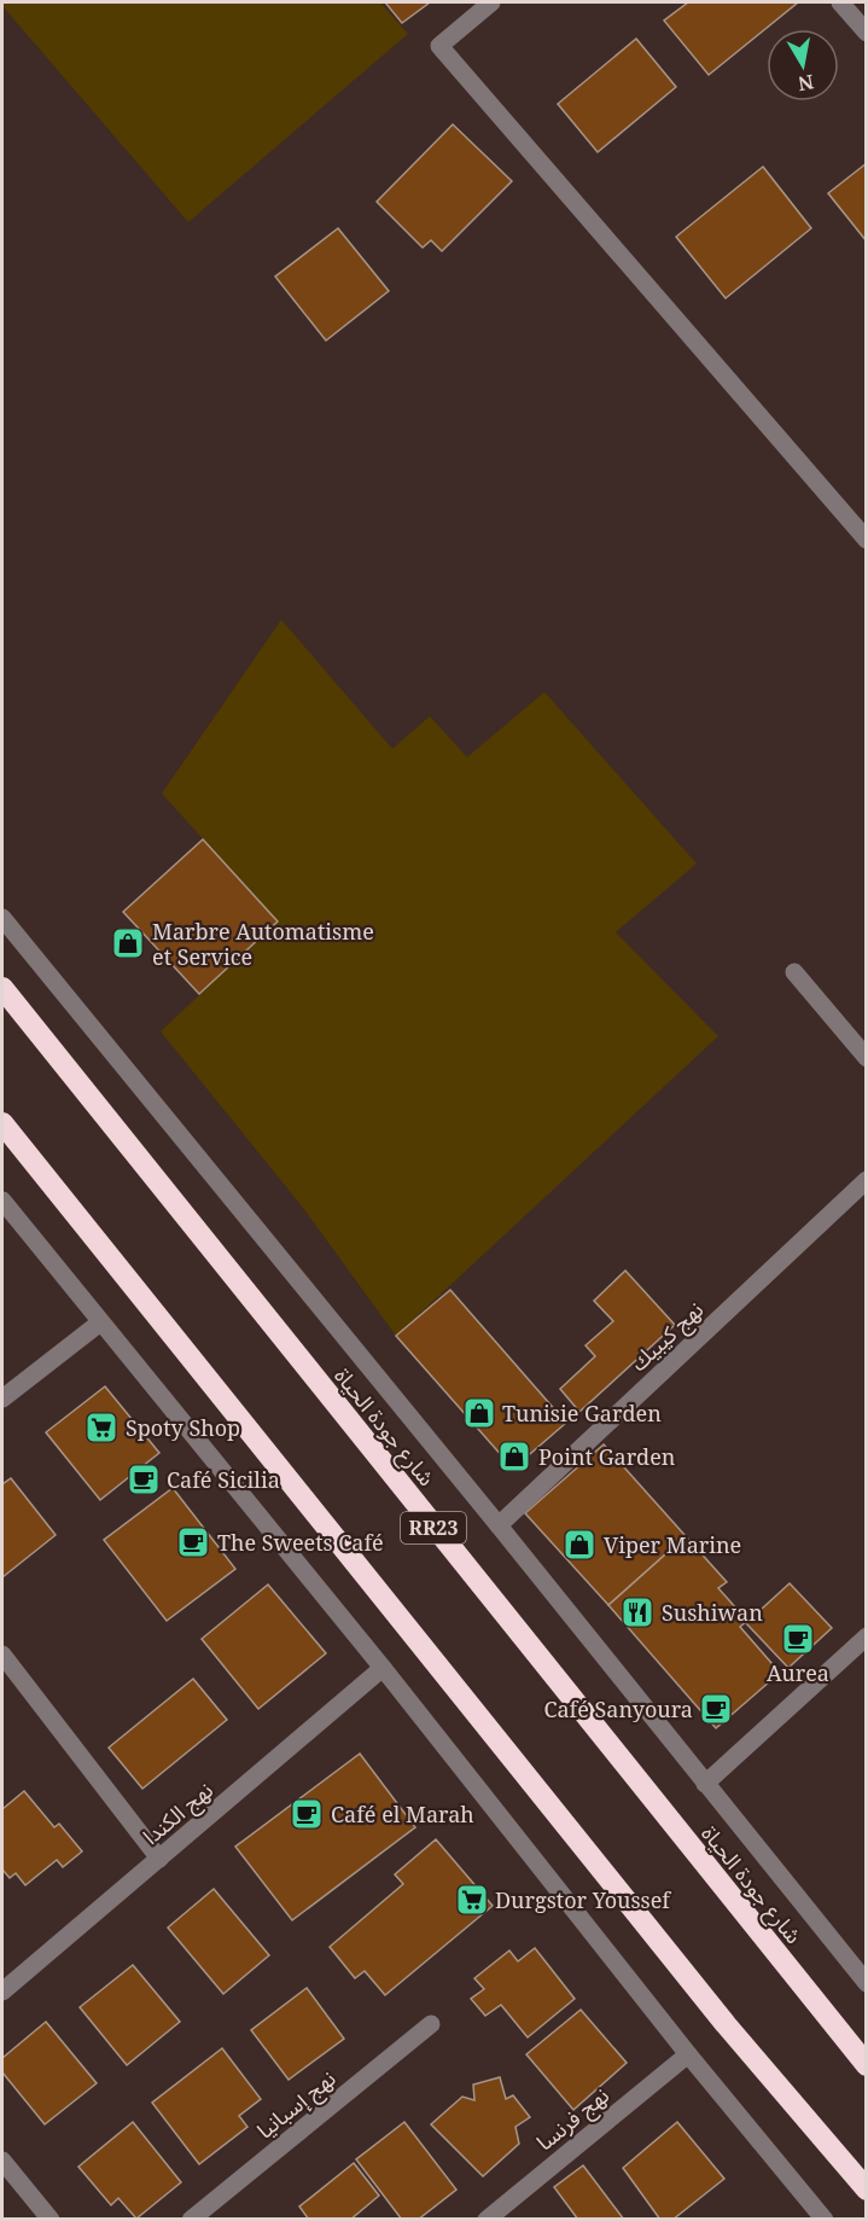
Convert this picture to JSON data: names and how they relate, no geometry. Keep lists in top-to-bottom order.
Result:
{
  "streets": {
    "highway": ["شارع جودة الحياة", "RR23"],
    "street": [
      "نهج كيبيك",
      "نهج الكندا",
      "نهج إسبانيا",
      "نهج فرنسا"
    ]
  },
  "places": {
    "shop": [
      "Marbre Automatisme et Service",
      "Tunisie Garden",
      "Point Garden",
      "Viper Marine"
    ],
    "supermarket": ["Spoty Shop", "Durgstor Youssef"],
    "cafe": [
      "Café Sicilia",
      "The Sweets Café",
      "Aurea",
      "Café Sanyoura",
      "Café el Marah"
    ],
    "restaurant": ["Sushiwan"]
  },
  "north": "bottom"
}
